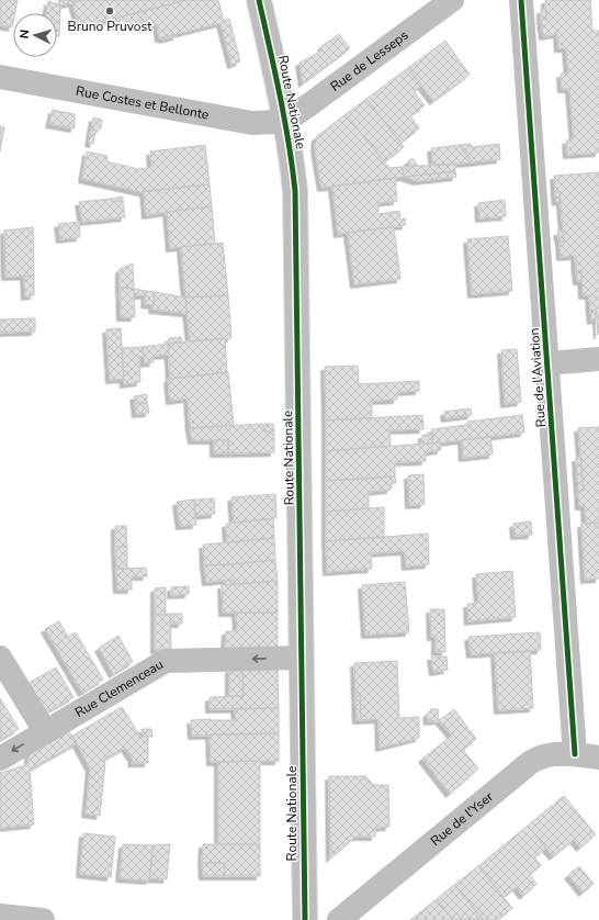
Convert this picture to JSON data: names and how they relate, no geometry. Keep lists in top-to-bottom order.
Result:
{
  "streets": {
    "street": [
      "Rue de Lesseps",
      "Route Nationale",
      "Rue Costes et Bellonte",
      "Rue de l'Aviation",
      "Rue Clemenceau",
      "Rue de l'Yser"
    ]
  },
  "crossings": [
    ["Rue de Lesseps", "Route Nationale"],
    ["Rue de Lesseps", "Rue Costes et Bellonte"],
    ["Route Nationale", "Rue Costes et Bellonte"],
    ["Route Nationale", "Rue Clemenceau"],
    ["Rue de l'Aviation", "Rue de l'Yser"]
  ],
  "one_way": ["Rue Clemenceau"],
  "places": ["Bruno Pruvost"],
  "north": "left"
}
